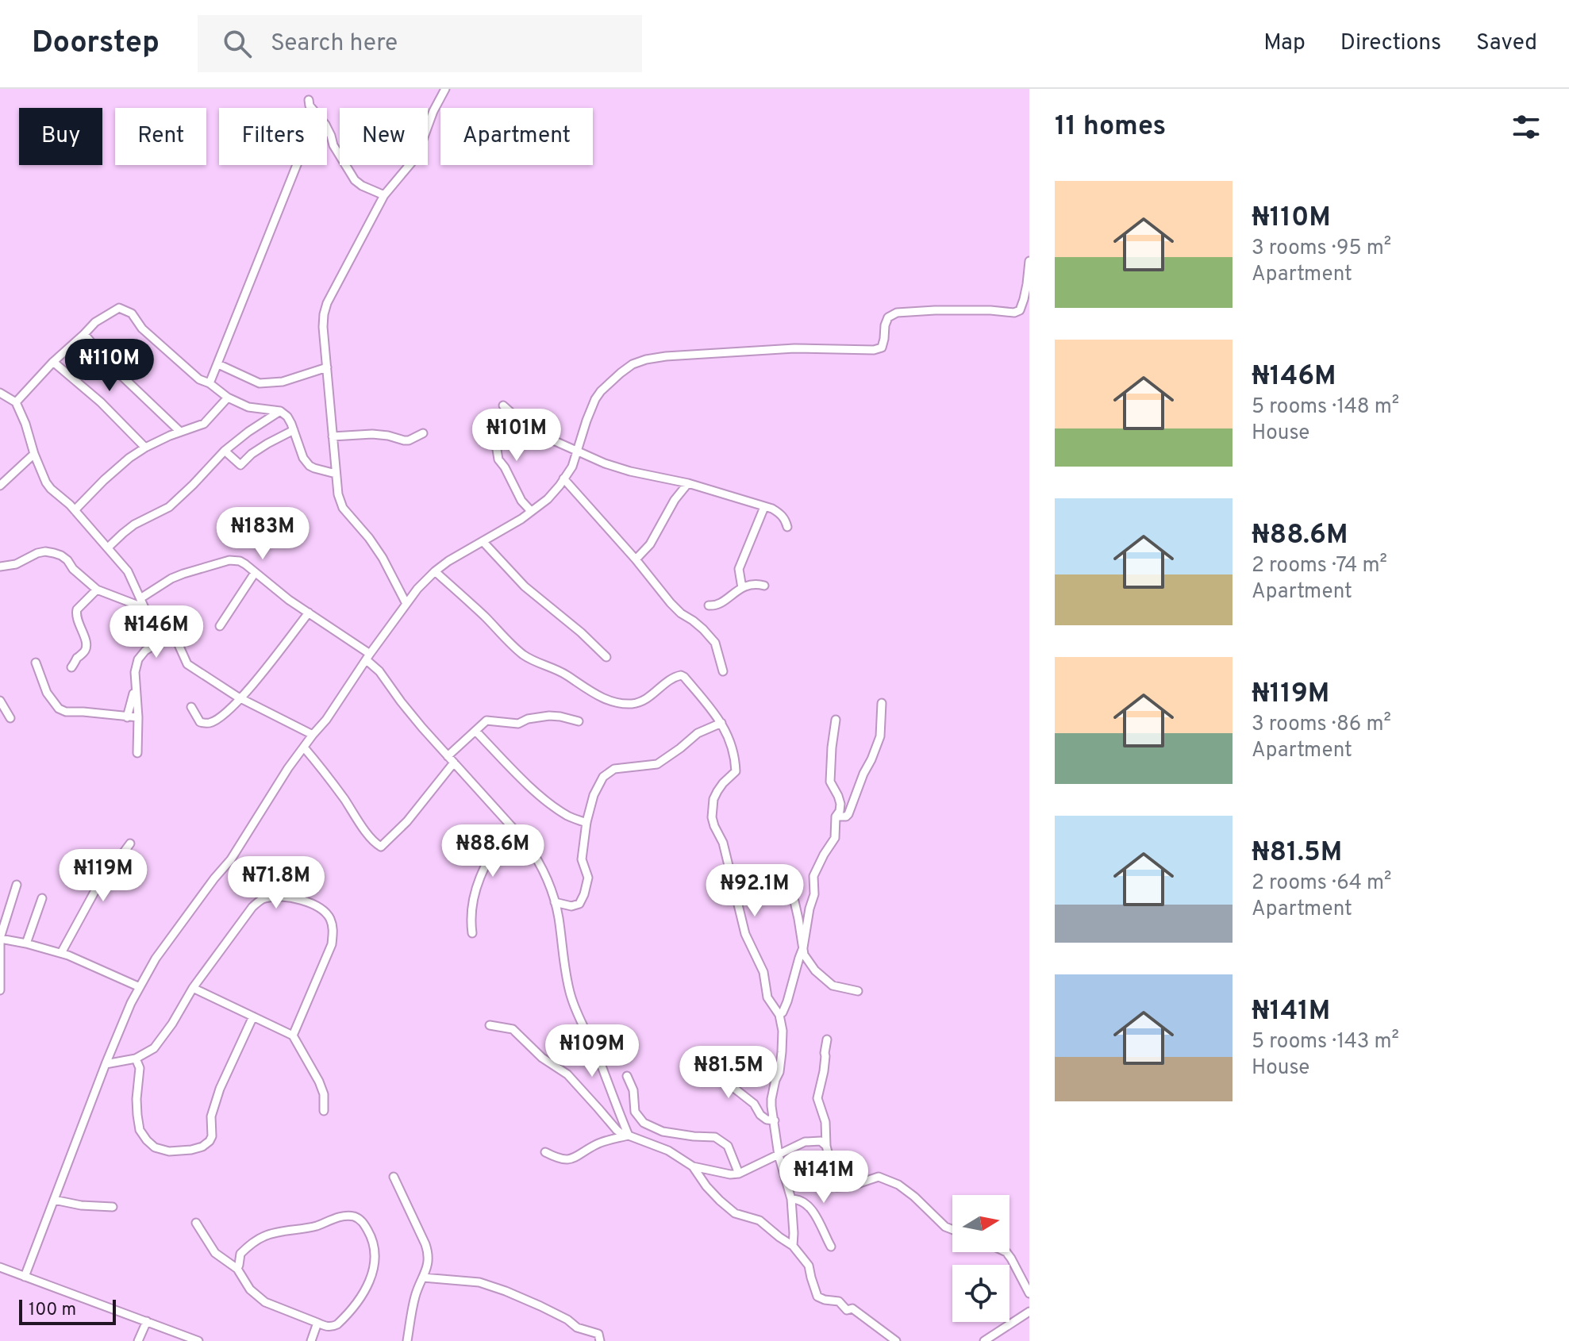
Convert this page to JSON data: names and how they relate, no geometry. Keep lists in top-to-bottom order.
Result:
{
  "scale_bar": "100 m",
  "north": "right",
  "page": {
    "header": "Doorstep",
    "search": "Search here",
    "nav": ["Map", "Directions", "Saved"],
    "heading": "11 homes",
    "chip": [
      "Buy",
      "Rent",
      "Filters",
      "New",
      "Apartment"
    ],
    "list": [
      {
        "name": "₦110M",
        "note": "3 rooms · 95 m² · Apartment"
      },
      {
        "name": "₦146M",
        "note": "5 rooms · 148 m² · House"
      },
      {
        "name": "₦88.6M",
        "note": "2 rooms · 74 m² · Apartment"
      },
      {
        "name": "₦119M",
        "note": "3 rooms · 86 m² · Apartment"
      },
      {
        "name": "₦81.5M",
        "note": "2 rooms · 64 m² · Apartment"
      },
      {
        "name": "₦141M",
        "note": "5 rooms · 143 m² · House"
      }
    ],
    "price": [
      "₦110M",
      "₦101M",
      "₦183M",
      "₦146M",
      "₦88.6M",
      "₦119M",
      "₦71.8M",
      "₦92.1M",
      "₦109M",
      "₦81.5M",
      "₦141M"
    ],
    "scale": "100 m"
  }
}
